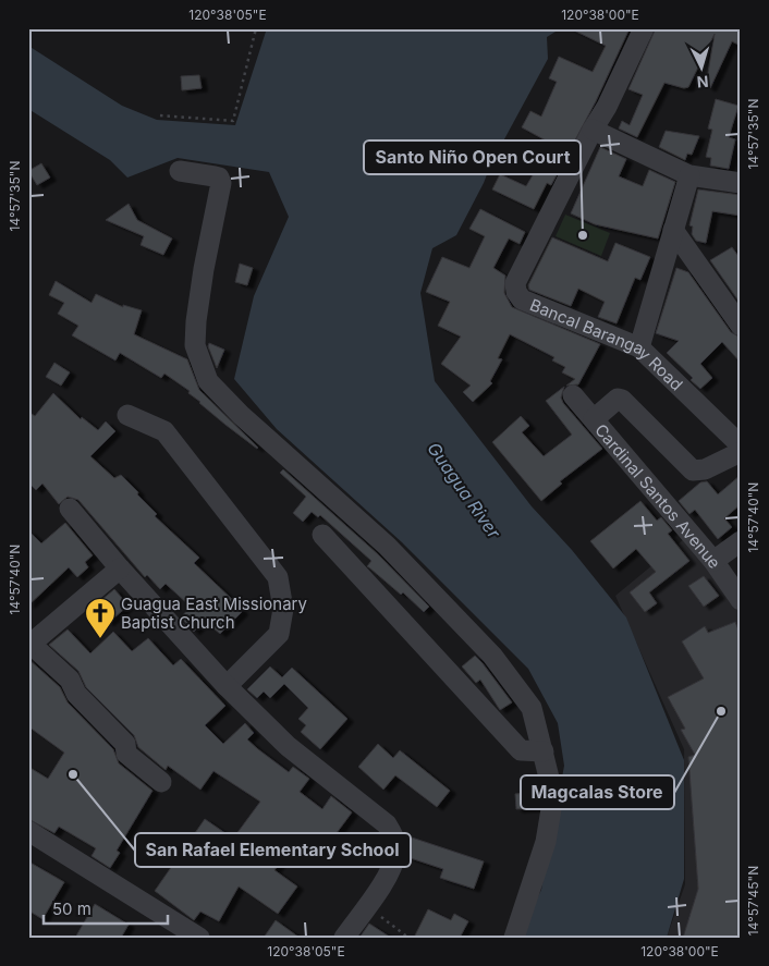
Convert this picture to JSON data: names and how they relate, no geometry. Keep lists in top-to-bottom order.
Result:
{
  "streets": {
    "street": ["Bancal Barangay Road", "Cardinal Santos Avenue"]
  },
  "water": ["Guagua River"],
  "places": {
    "other": ["Santo Niño Open Court", "Magcalas Store", "San Rafael Elementary School"],
    "church": ["Guagua East Missionary Baptist Church"]
  },
  "scale_bar": "50 m",
  "north": "bottom",
  "coordinates": [
    "120°38'05\"E",
    "120°38'00\"E",
    "14°57'35\"N",
    "14°57'40\"N",
    "14°57'45\"N"
  ]
}
